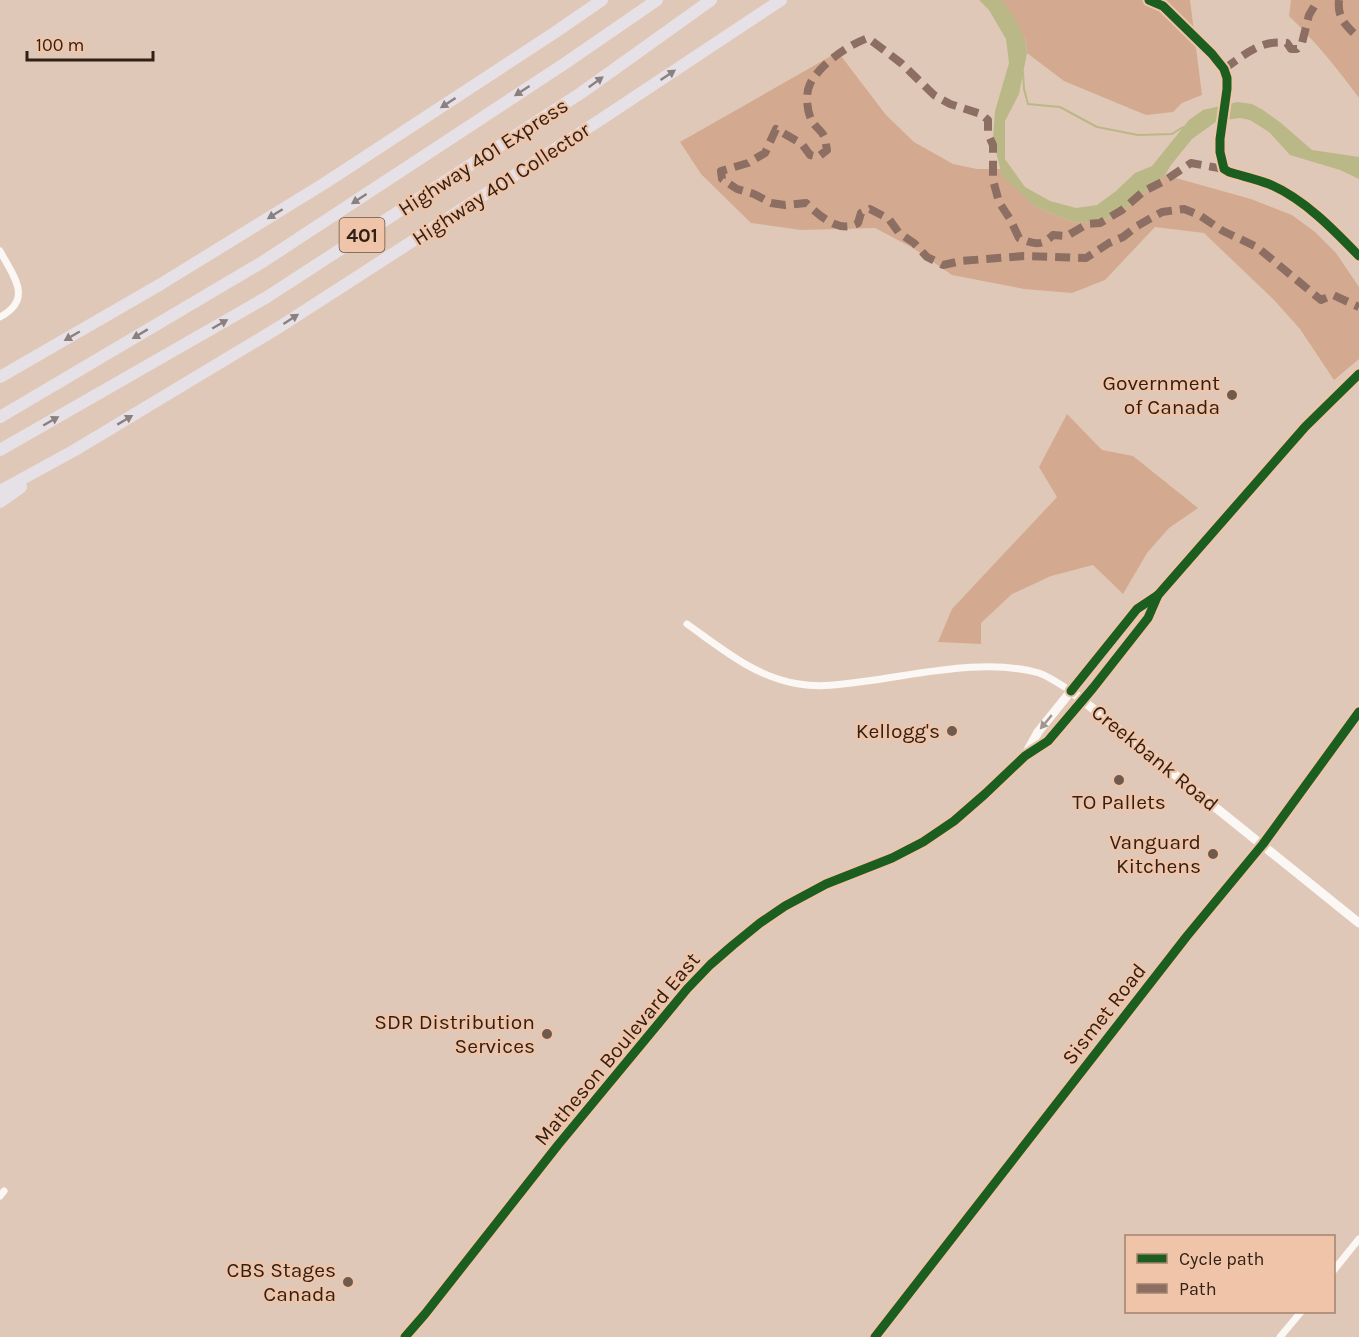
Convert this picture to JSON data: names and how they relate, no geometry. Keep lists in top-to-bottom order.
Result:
{
  "streets": {
    "highway": ["Highway 401 Express", "Highway 401 Collector", "401"],
    "street": ["Creekbank Road", "Sismet Road", "Matheson Boulevard East"]
  },
  "crossings": [
    ["Creekbank Road", "Sismet Road"],
    ["Creekbank Road", "Matheson Boulevard East"]
  ],
  "places": [
    "Government of Canada",
    "Kellogg's",
    "TO Pallets",
    "Vanguard Kitchens",
    "SDR Distribution Services",
    "CBS Stages Canada"
  ],
  "legend": ["Cycle path", "Path"],
  "scale_bar": "100 m"
}
